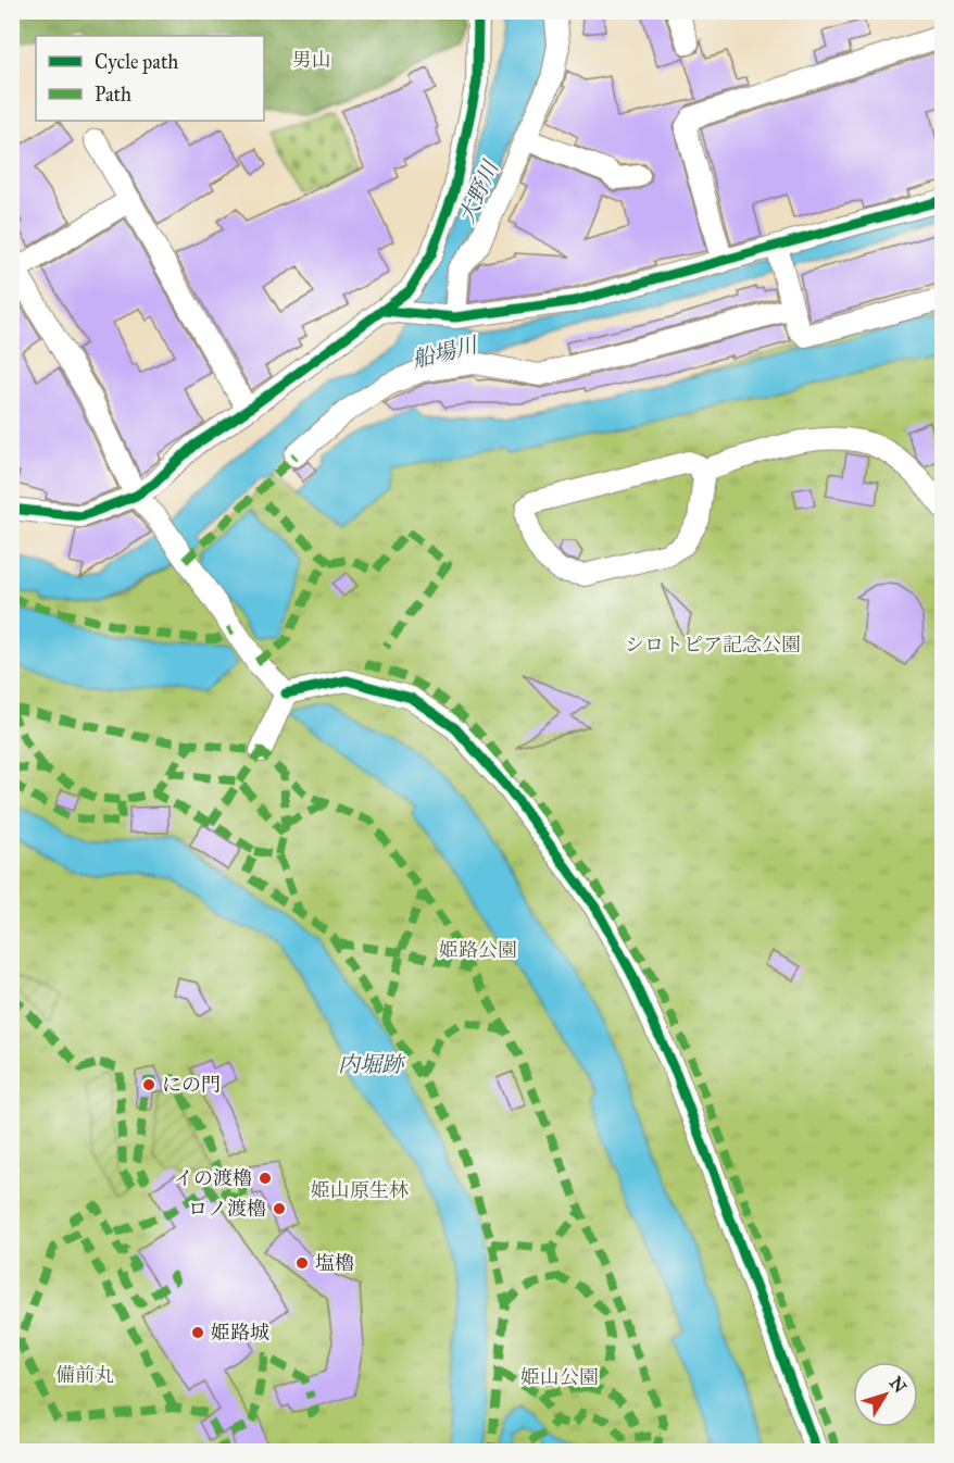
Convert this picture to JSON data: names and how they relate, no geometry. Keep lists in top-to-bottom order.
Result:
{
  "water": ["大野川", "船場川", "内堀跡"],
  "parks": [
    "男山",
    "シロトピア記念公園",
    "姫路公園",
    "姫山原生林",
    "備前丸",
    "姫山公園"
  ],
  "places": [
    "にの門",
    "イの渡櫓",
    "ロノ渡櫓",
    "塩櫓",
    "姫路城"
  ],
  "legend": ["Cycle path", "Path"],
  "north": "top right"
}
